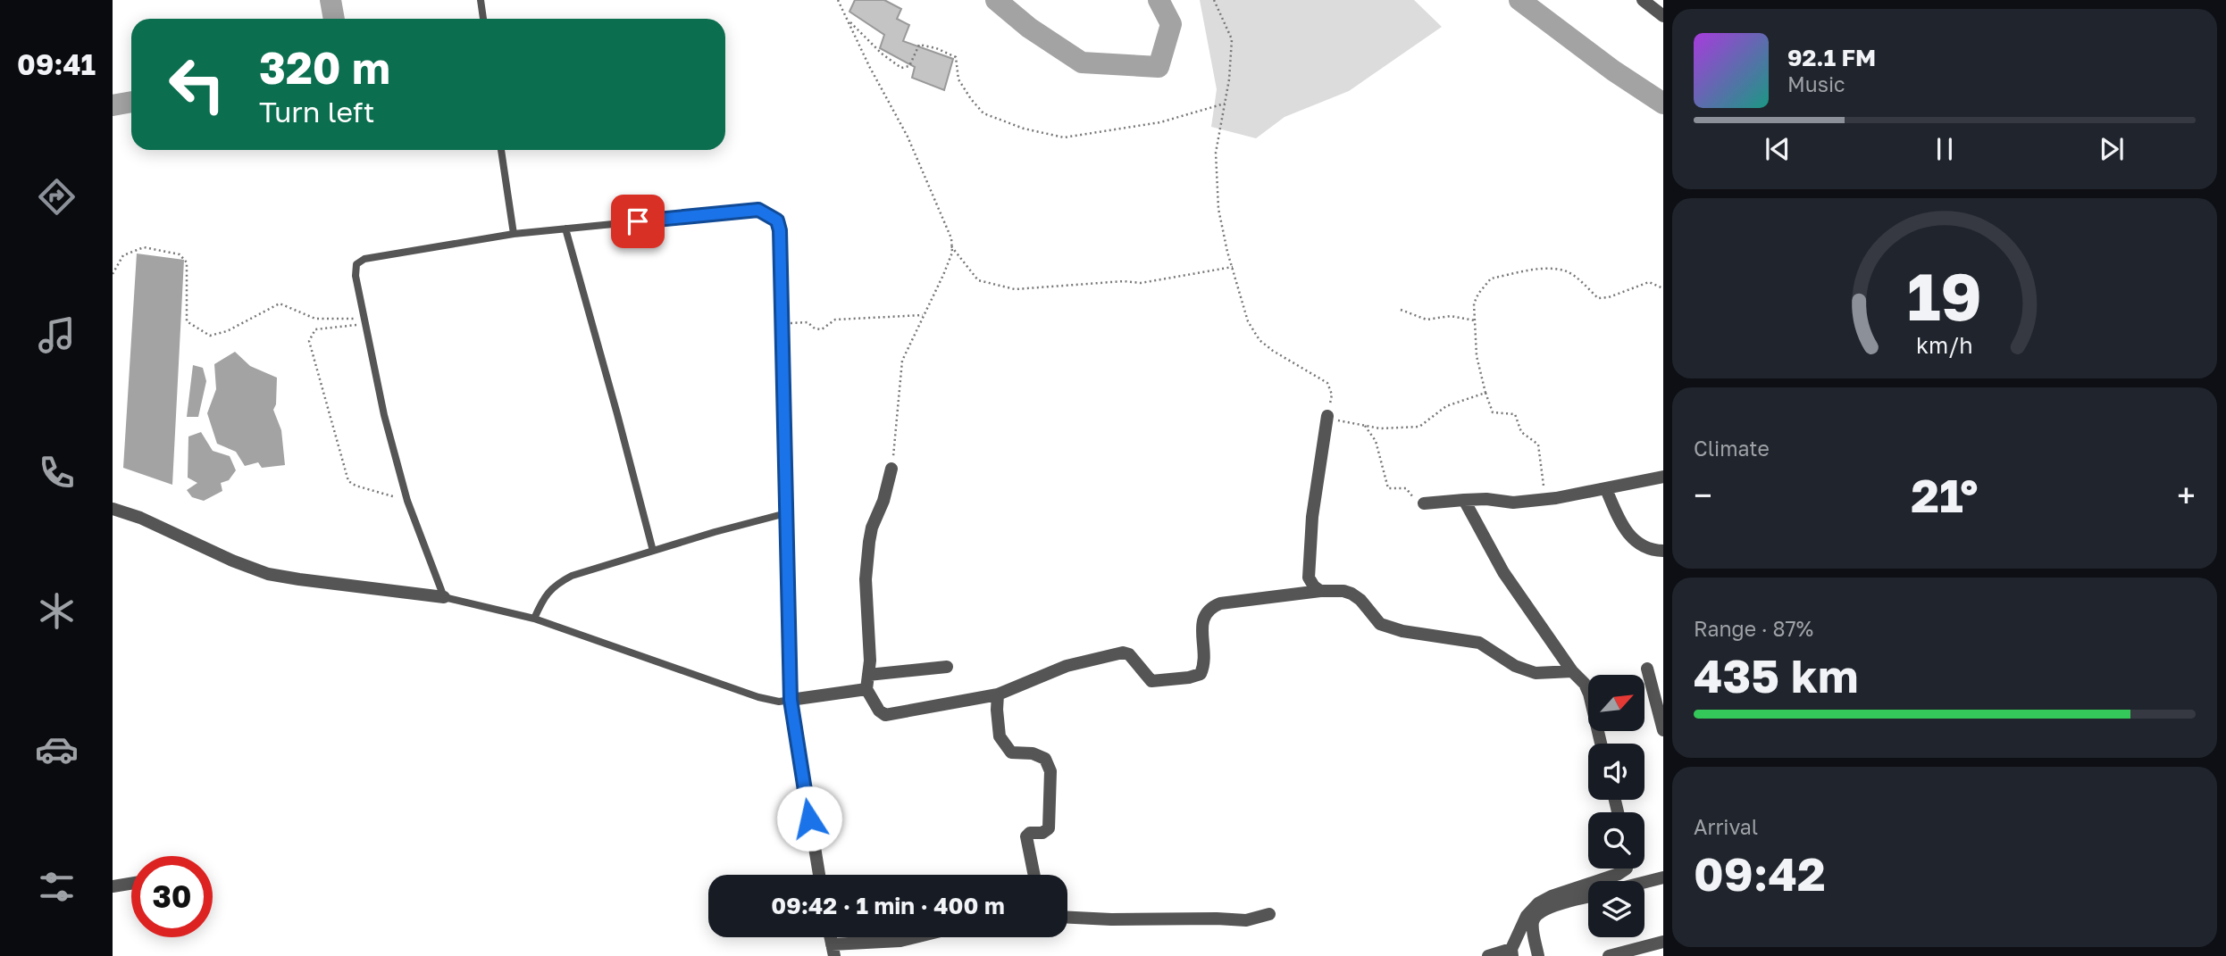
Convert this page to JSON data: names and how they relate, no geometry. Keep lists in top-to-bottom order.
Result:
{
  "north": "top right",
  "page": {
    "tabs": "09:41",
    "turn": ["320 m", "Turn left"],
    "song": ["92.1 FM", "Music"],
    "tile": [
      "Climate",
      ["Range · 87%", "435 km"],
      ["Arrival", "09:42"]
    ],
    "heat": ["−", "21°", "+"],
    "limit": "30",
    "trip": "09:42 · 1 min · 400 m",
    "gauge": ["19", "km/h"]
  }
}
